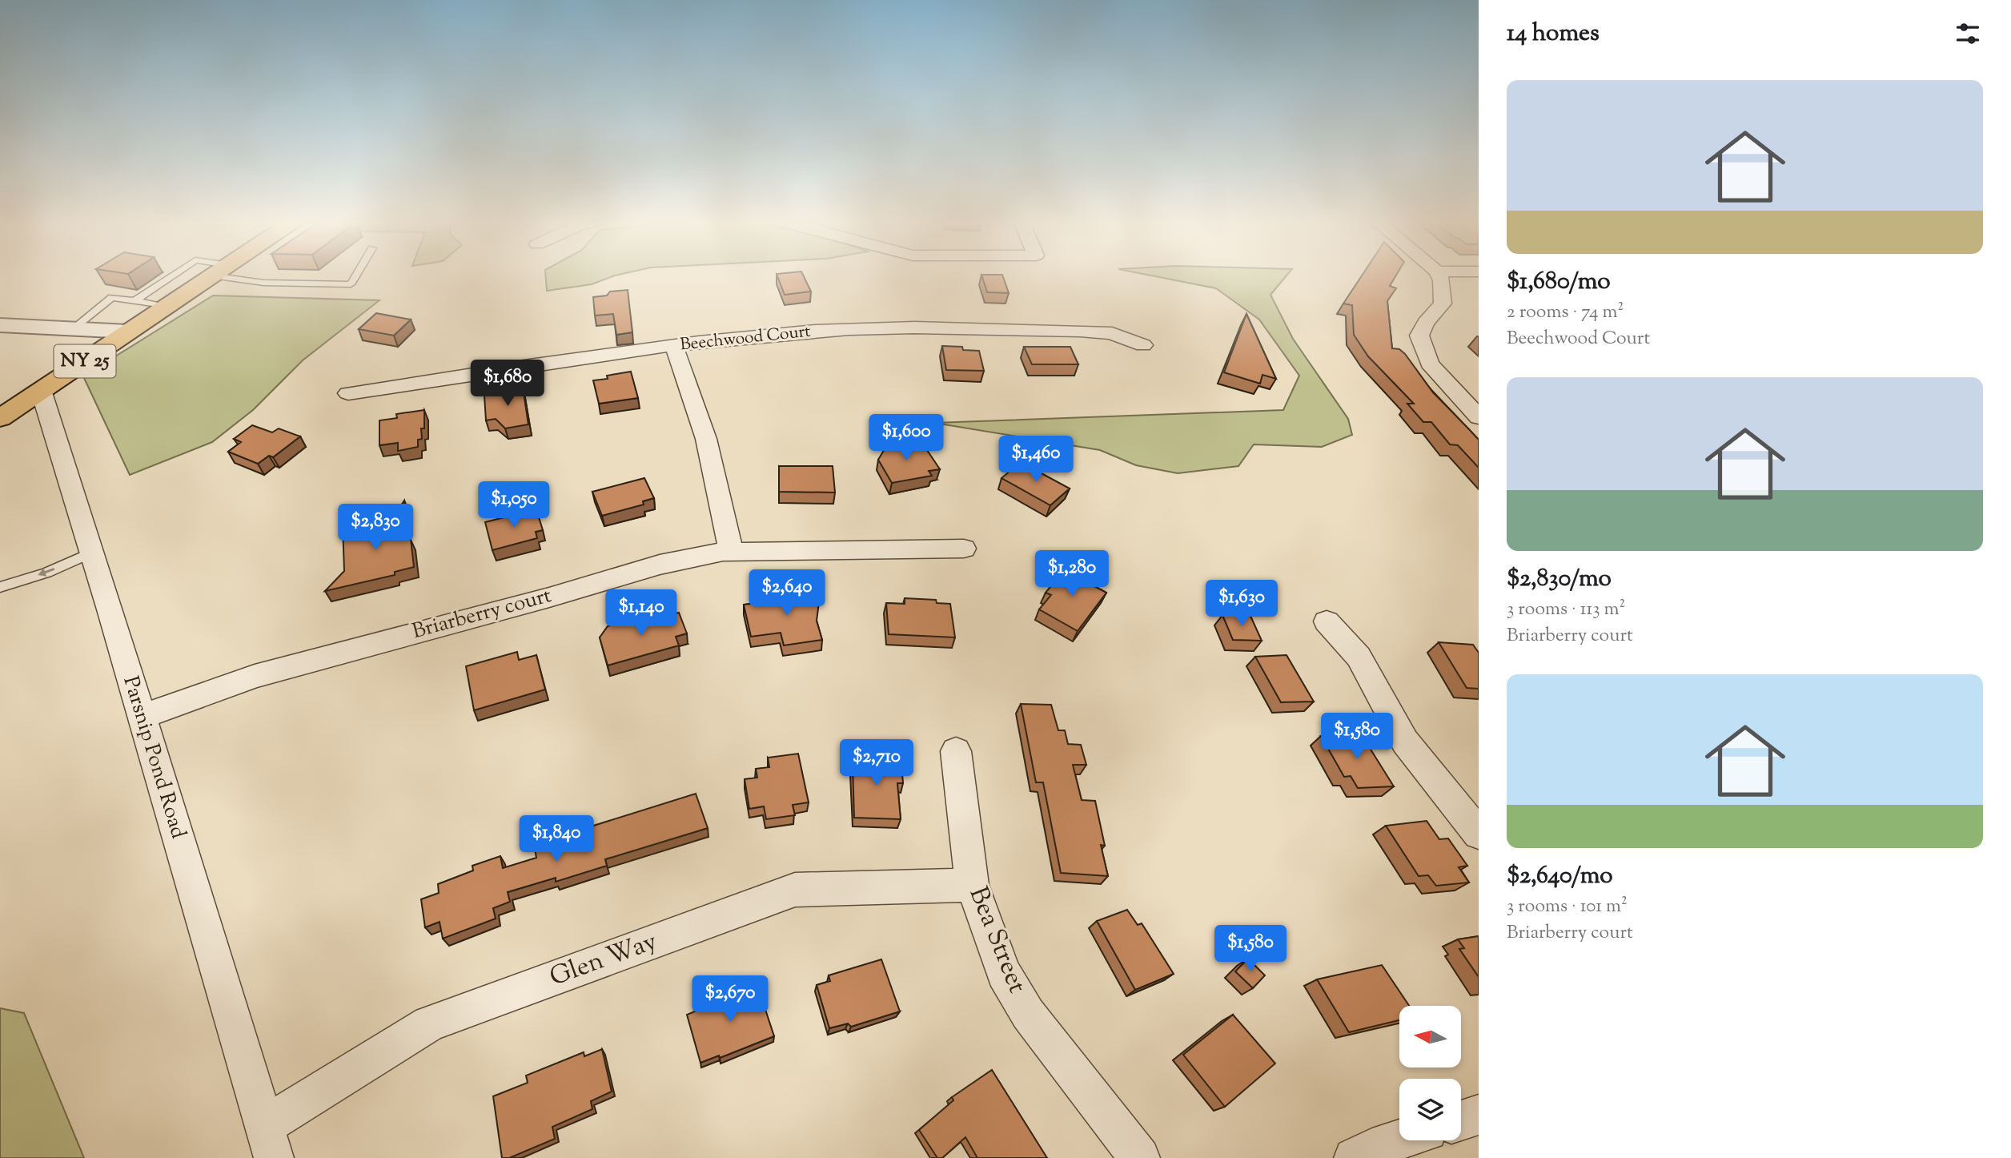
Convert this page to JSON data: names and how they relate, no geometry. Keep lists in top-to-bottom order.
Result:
{
  "streets": {
    "main road": ["NY 25"],
    "street": [
      "Beechwood Court",
      "Briarberry court",
      "Parsnip Pond Road",
      "Bea Street",
      "Glen Way"
    ]
  },
  "crossings": [
    ["NY 25", "Parsnip Pond Road"],
    ["Briarberry court", "Parsnip Pond Road"],
    ["Parsnip Pond Road", "Glen Way"],
    ["Bea Street", "Glen Way"]
  ],
  "north": "left",
  "page": {
    "heading": "14 homes",
    "list": [
      {
        "name": "$1,680/mo",
        "note": "2 rooms · 74 m² · Beechwood Court"
      },
      {
        "name": "$2,830/mo",
        "note": "3 rooms · 113 m² · Briarberry court"
      },
      {
        "name": "$2,640/mo",
        "note": "3 rooms · 101 m² · Briarberry court"
      }
    ],
    "price": [
      "$1,680",
      "$1,600",
      "$1,460",
      "$1,050",
      "$2,830",
      "$1,280",
      "$2,640",
      "$1,630",
      "$1,140",
      "$1,580",
      "$2,710",
      "$1,840",
      "$1,580",
      "$2,670"
    ]
  }
}
